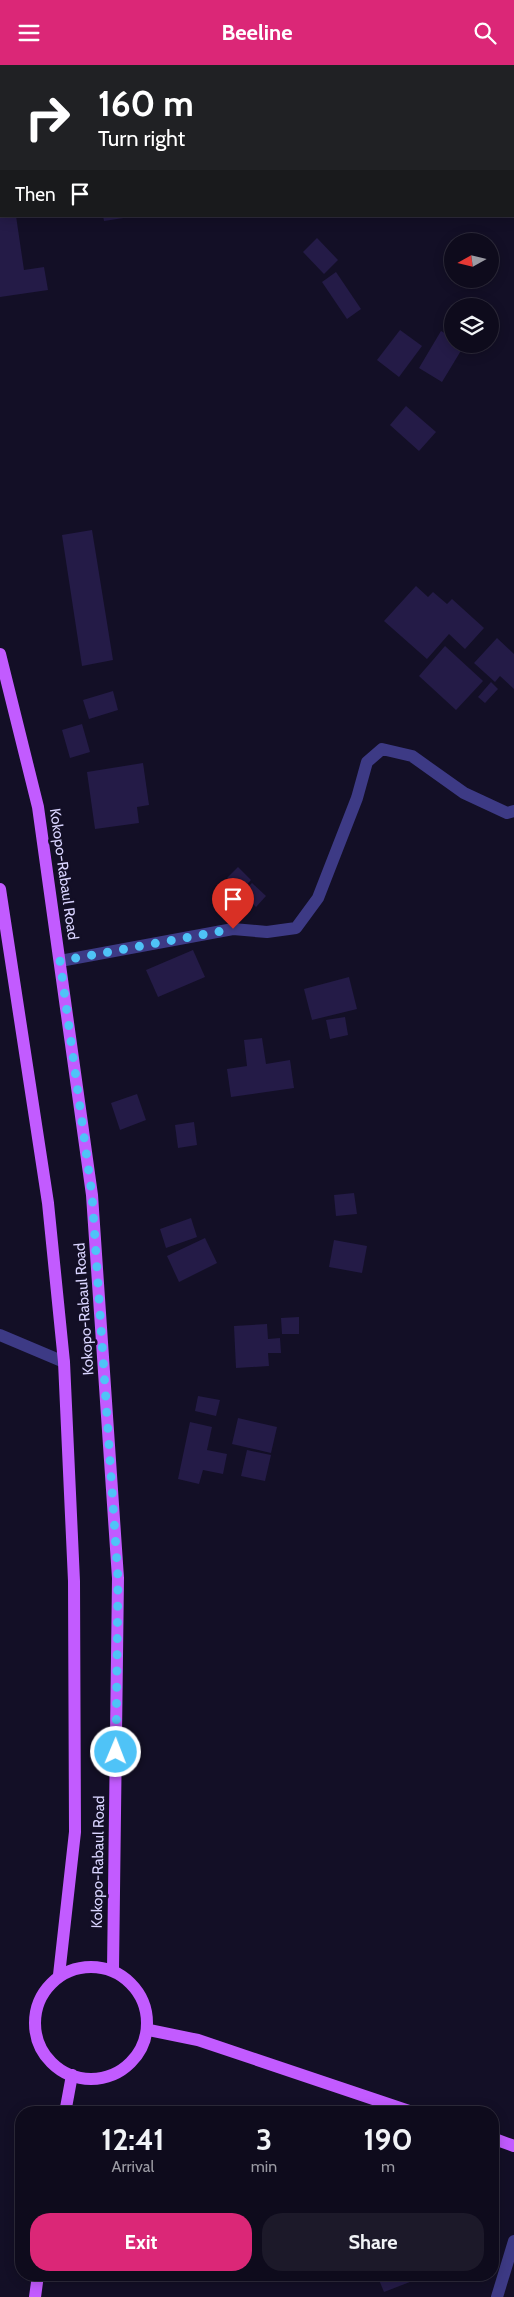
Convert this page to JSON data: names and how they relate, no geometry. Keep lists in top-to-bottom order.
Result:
{
  "streets": {
    "main road": ["Kokopo-Rabaul Road"]
  },
  "north": "left",
  "page": {
    "header": "Beeline",
    "turn": ["160 m", "Turn right"],
    "then": "Then",
    "eta": [
      "12:41",
      "Arrival",
      "3",
      "min",
      "190",
      "m"
    ],
    "buttons": ["Exit", "Share"]
  }
}
